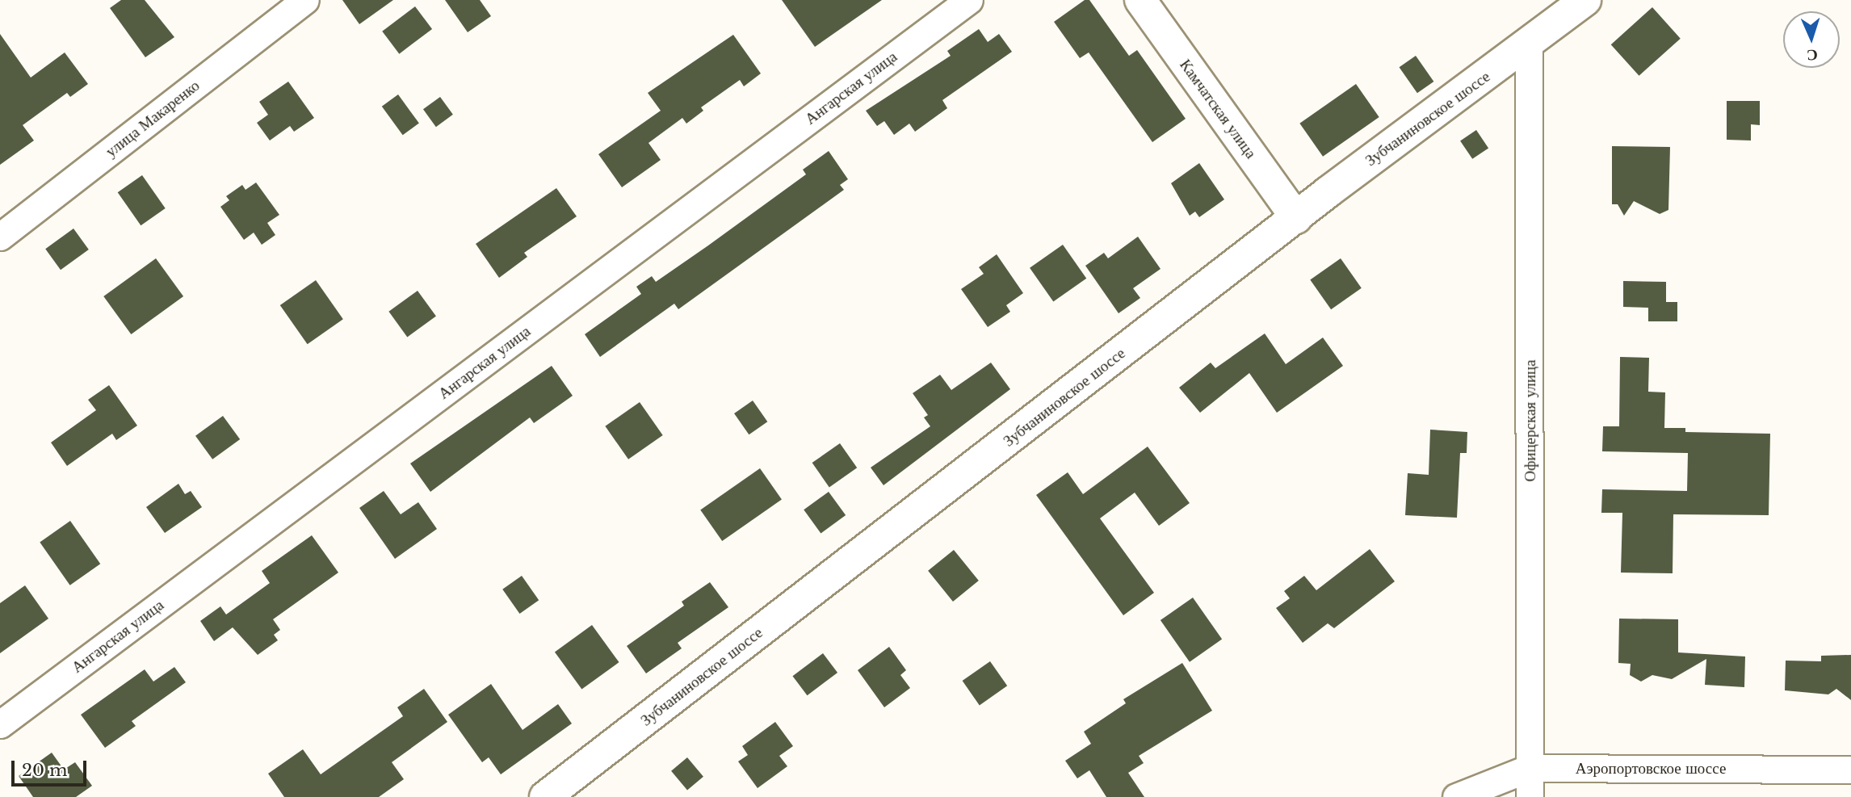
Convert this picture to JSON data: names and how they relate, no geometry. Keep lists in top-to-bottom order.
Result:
{
  "streets": {
    "main road": ["Камчатская улица", "Зубчаниновское шоссе"],
    "street": [
      "Ангарская улица",
      "улица Макаренко",
      "Офицерская улица",
      "Аэропортовское шоссе"
    ]
  },
  "crossings": [
    ["Камчатская улица", "Зубчаниновское шоссе"],
    ["Зубчаниновское шоссе", "Офицерская улица"],
    ["Офицерская улица", "Аэропортовское шоссе"]
  ],
  "scale_bar": "20 m",
  "north": "bottom"
}
